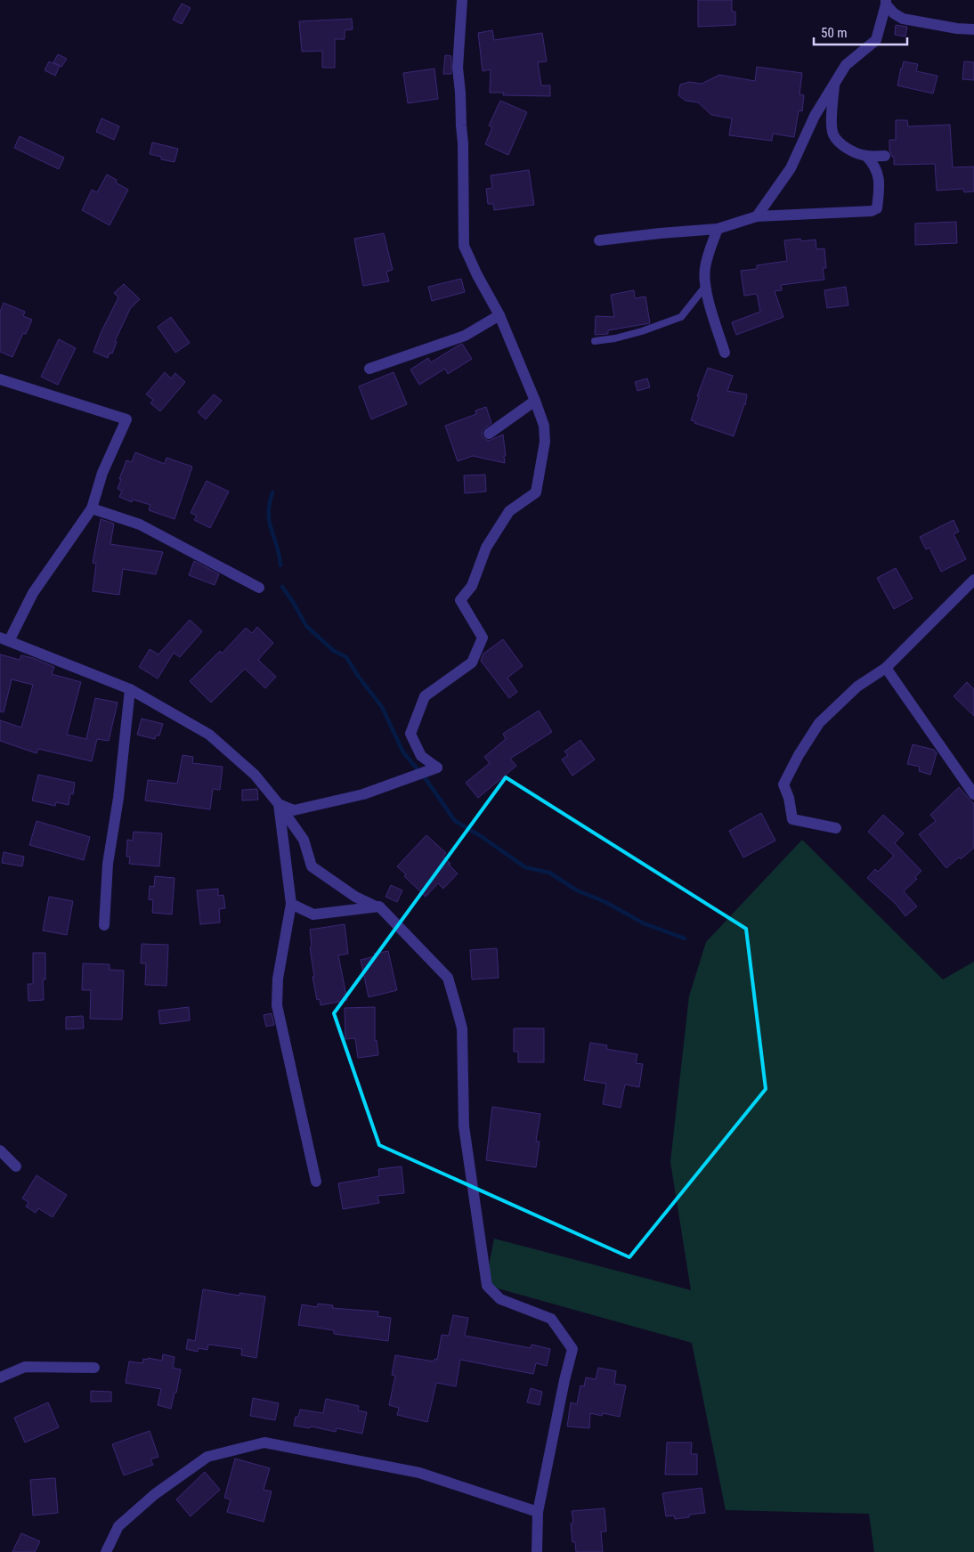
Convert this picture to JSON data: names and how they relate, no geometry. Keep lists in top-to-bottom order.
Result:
{
  "scale_bar": "50 m"
}
